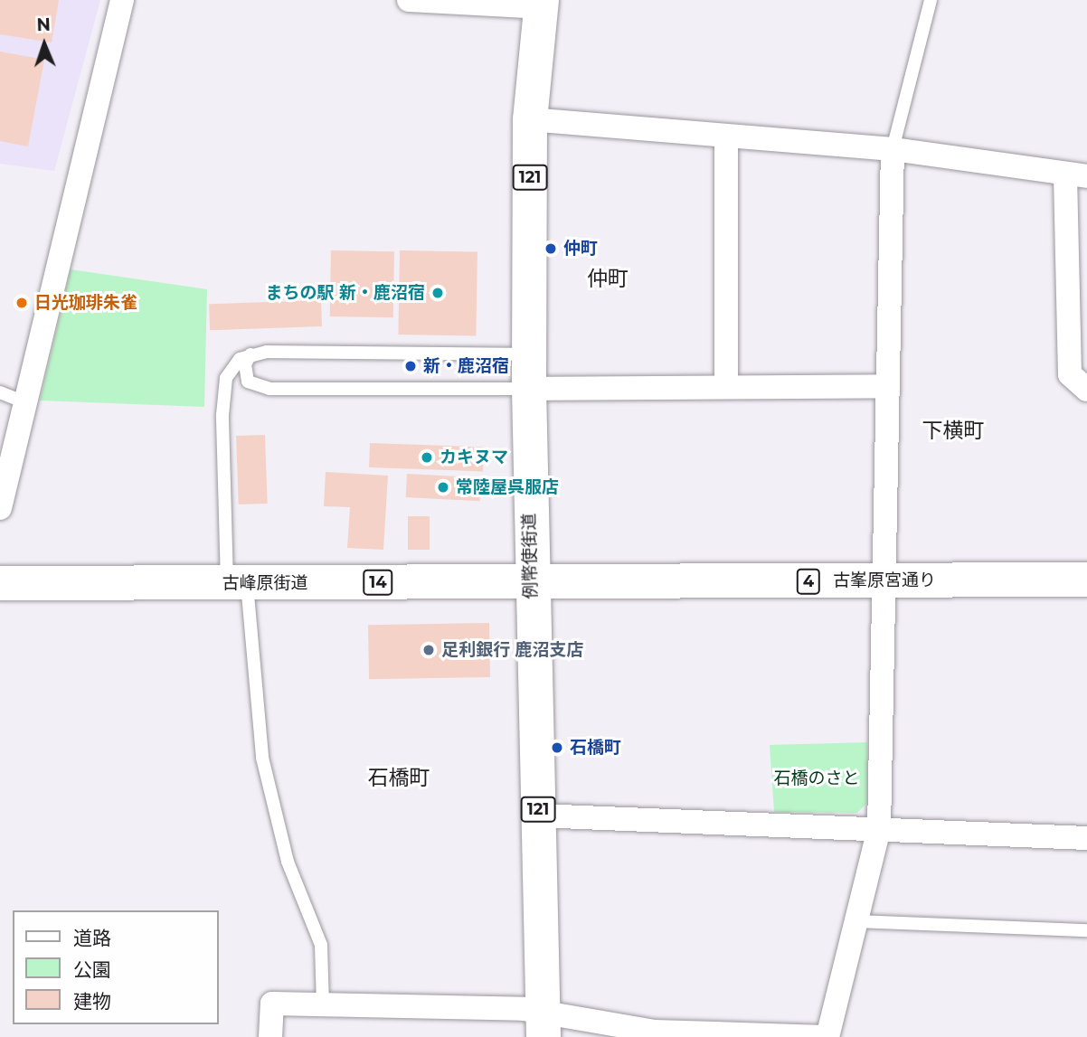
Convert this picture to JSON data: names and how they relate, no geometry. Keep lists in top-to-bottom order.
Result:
{
  "streets": {
    "main road": [
      "121",
      "例幣使街道",
      "古峯原宮通り",
      "4",
      "14",
      "古峰原街道"
    ]
  },
  "crossings": [
    ["例幣使街道", "古峯原宮通り"],
    ["例幣使街道", "古峰原街道"],
    ["古峯原宮通り", "古峰原街道"]
  ],
  "districts": ["仲町", "下横町", "石橋町"],
  "parks": ["石橋のさと"],
  "places": [
    "仲町",
    "まちの駅 新・鹿沼宿",
    "日光珈琲朱雀",
    "新・鹿沼宿",
    "カキヌマ",
    "常陸屋呉服店",
    "足利銀行 鹿沼支店",
    "石橋町"
  ],
  "legend": ["道路", "公園", "建物"],
  "north": "top"
}
